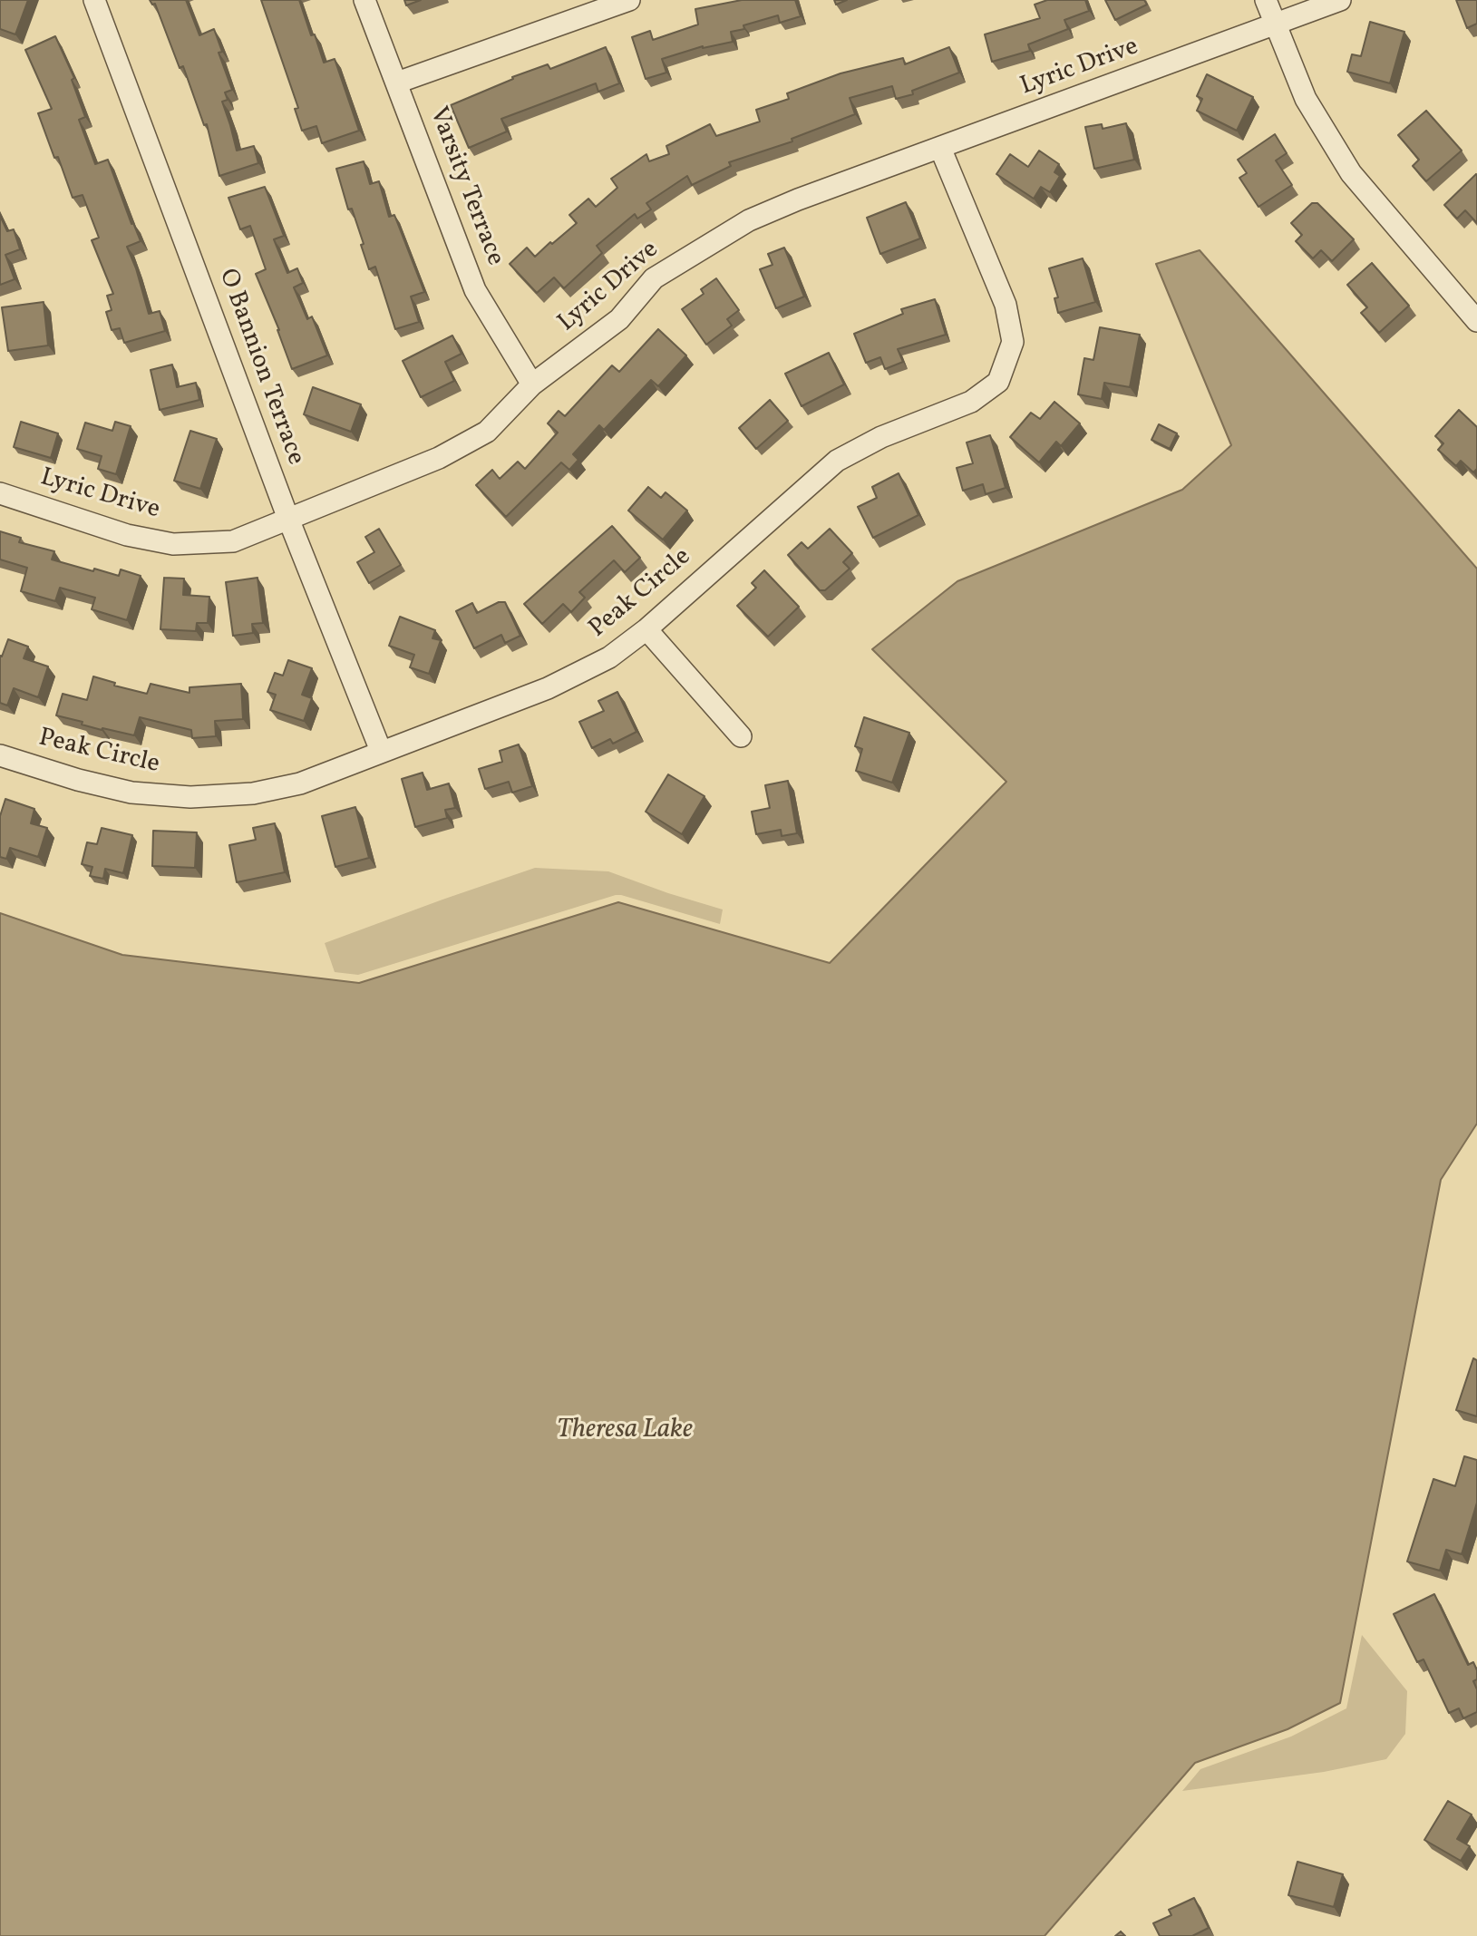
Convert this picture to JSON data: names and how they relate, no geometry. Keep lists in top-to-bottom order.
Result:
{
  "streets": {
    "street": [
      "Lyric Drive",
      "Varsity Terrace",
      "O Bannion Terrace",
      "Peak Circle"
    ]
  },
  "crossings": [
    ["Lyric Drive", "Varsity Terrace"],
    ["Lyric Drive", "O Bannion Terrace"],
    ["Lyric Drive", "Peak Circle"],
    ["O Bannion Terrace", "Peak Circle"]
  ],
  "water": ["Theresa Lake"]
}
